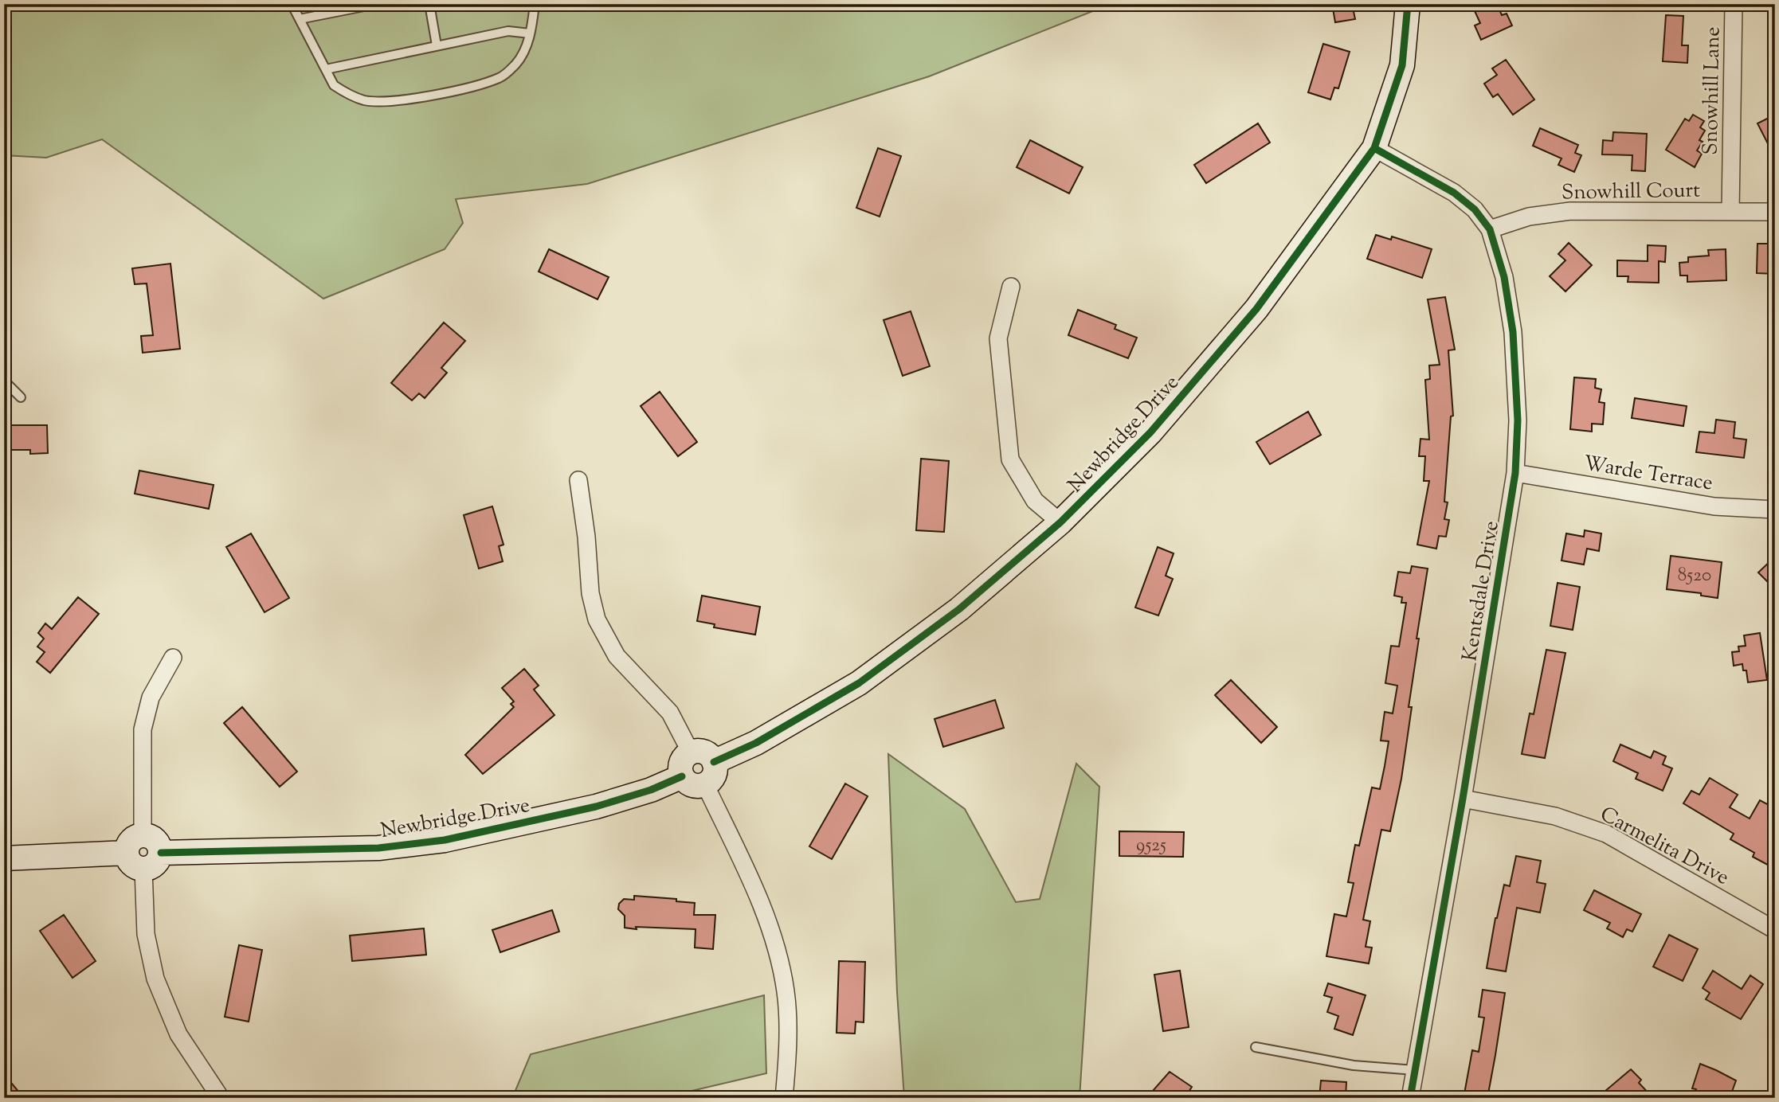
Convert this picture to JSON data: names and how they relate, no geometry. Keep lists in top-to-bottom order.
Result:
{
  "streets": {
    "street": [
      "Snowhill Lane",
      "Snowhill Court",
      "Newbridge Drive",
      "Warde Terrace",
      "Kentsdale Drive",
      "Carmelita Drive"
    ]
  },
  "crossings": [
    ["Snowhill Lane", "Snowhill Court"],
    ["Snowhill Court", "Kentsdale Drive"],
    ["Newbridge Drive", "Kentsdale Drive"],
    ["Warde Terrace", "Kentsdale Drive"],
    ["Kentsdale Drive", "Carmelita Drive"]
  ],
  "house_numbers": ["8520", "9525"]
}
